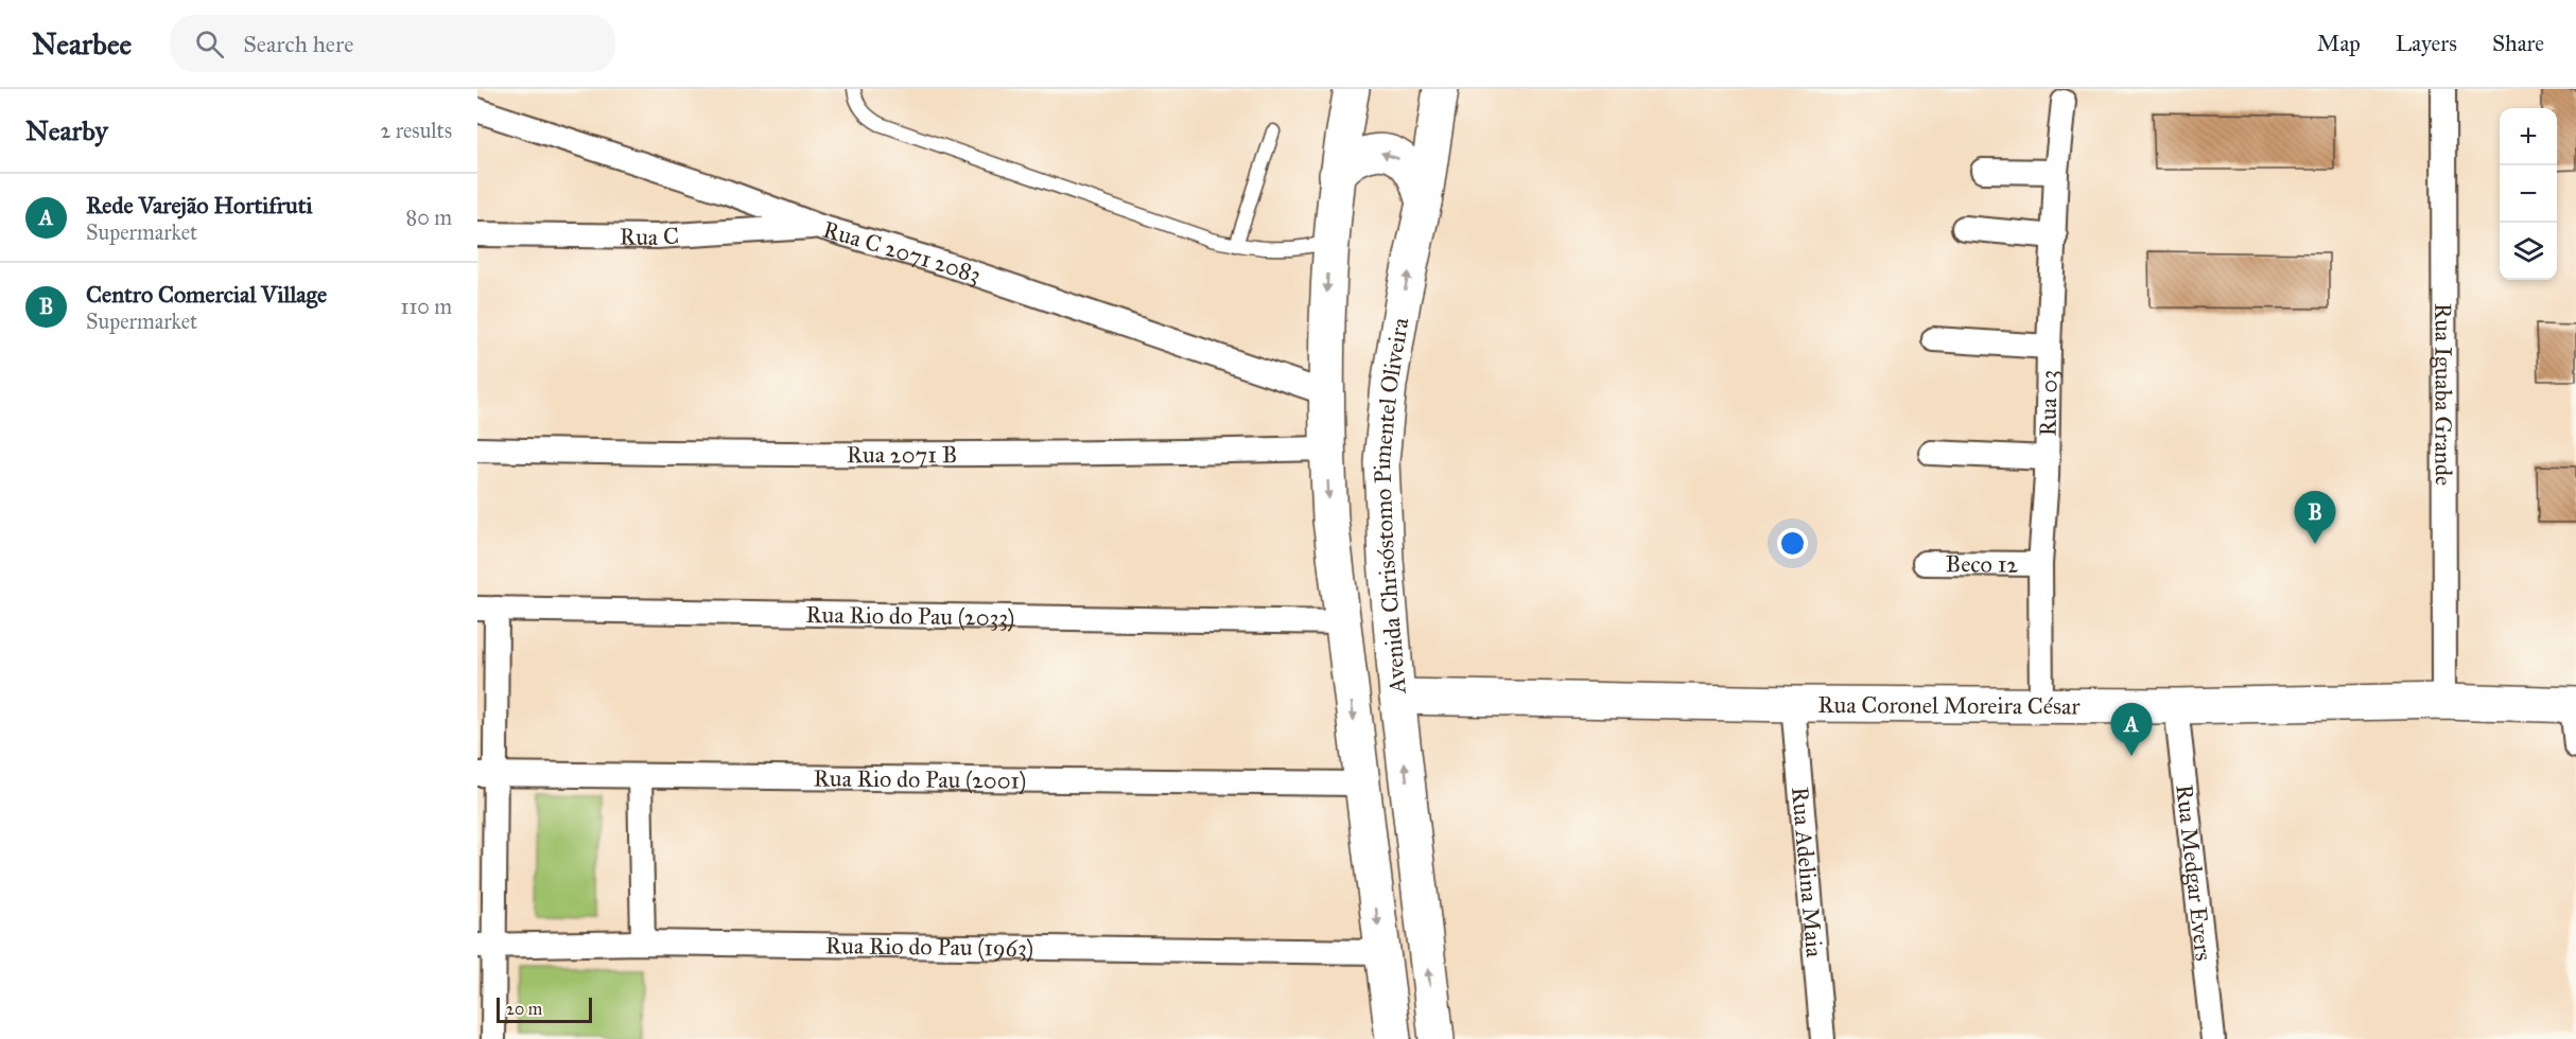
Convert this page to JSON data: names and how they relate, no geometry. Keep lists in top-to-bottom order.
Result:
{
  "streets": {
    "main road": ["Avenida Chrisóstomo Pimentel Oliveira", "Rua Coronel Moreira César"],
    "street": [
      "Rua C",
      "Rua C 2071 2083",
      "Rua Iguaba Grande",
      "Rua 03",
      "Rua 2071 B",
      "Beco 12",
      "Rua Rio do Pau (2033)",
      "Rua Rio do Pau (2001)",
      "Rua Adelina Maia",
      "Rua Medgar Evers",
      "Rua Rio do Pau (1963)"
    ]
  },
  "crossings": [
    ["Rua C", "Rua C 2071 2083"],
    ["Rua C 2071 2083", "Avenida Chrisóstomo Pimentel Oliveira"],
    ["Rua Iguaba Grande", "Rua Coronel Moreira César"],
    ["Rua 03", "Beco 12"],
    ["Rua 03", "Rua Coronel Moreira César"],
    ["Rua 2071 B", "Avenida Chrisóstomo Pimentel Oliveira"],
    ["Avenida Chrisóstomo Pimentel Oliveira", "Rua Rio do Pau (2033)"],
    ["Avenida Chrisóstomo Pimentel Oliveira", "Rua Coronel Moreira César"],
    ["Avenida Chrisóstomo Pimentel Oliveira", "Rua Rio do Pau (2001)"],
    ["Avenida Chrisóstomo Pimentel Oliveira", "Rua Rio do Pau (1963)"],
    ["Rua Coronel Moreira César", "Rua Adelina Maia"],
    ["Rua Coronel Moreira César", "Rua Medgar Evers"]
  ],
  "scale_bar": "20 m",
  "page": {
    "header": "Nearbee",
    "search": "Search here",
    "nav": ["Map", "Layers", "Share"],
    "heading": ["Nearby", "2 results"],
    "map_buttons": ["+", "−"],
    "list": [
      {
        "mark": "A",
        "name": "Rede Varejão Hortifruti",
        "note": "Supermarket",
        "value": "80 m"
      },
      {
        "mark": "B",
        "name": "Centro Comercial Village",
        "note": "Supermarket",
        "value": "110 m"
      }
    ],
    "pins": ["B", "A"],
    "scale": "20 m"
  }
}
